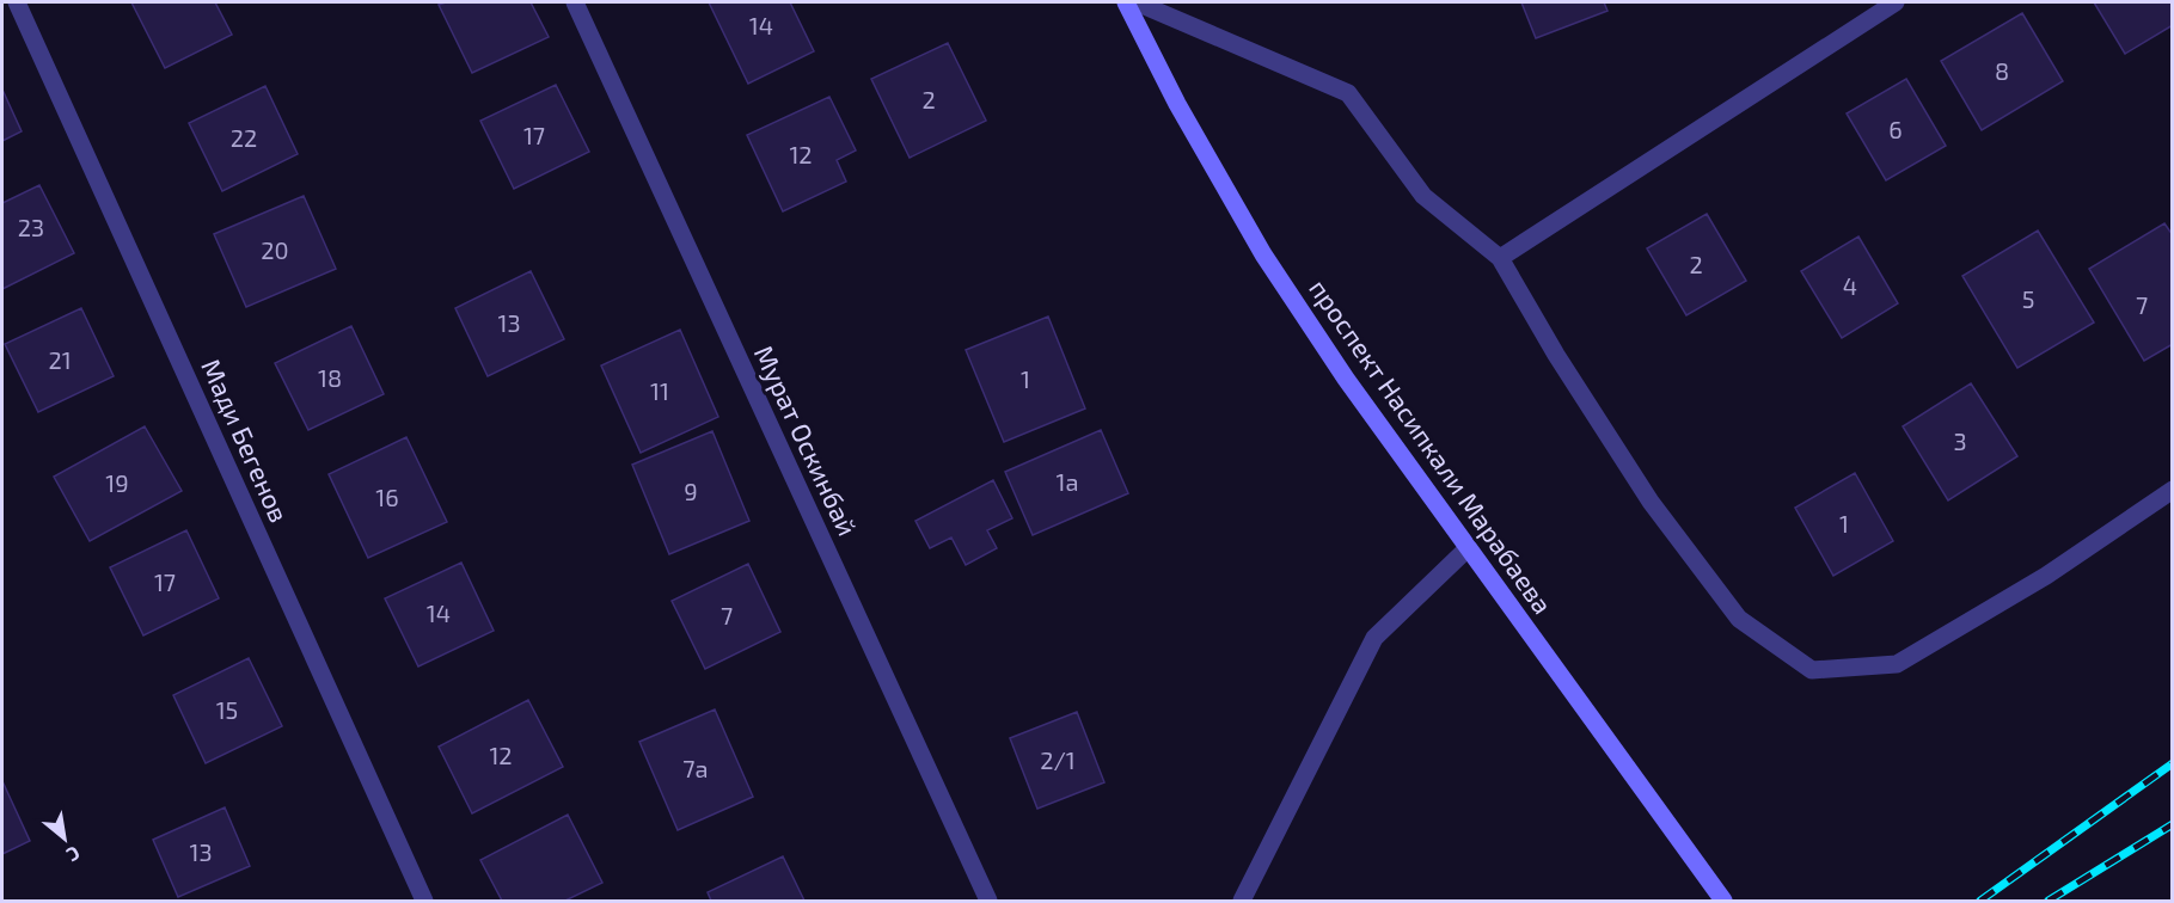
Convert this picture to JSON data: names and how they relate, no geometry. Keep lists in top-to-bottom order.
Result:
{
  "streets": {
    "main road": ["проспект Насипкали Марабаева"],
    "street": ["Мади Бегенов", "Мурат Оскинбай"]
  },
  "house_numbers": [
    "14",
    "8",
    "2",
    "6",
    "17",
    "22",
    "12",
    "23",
    "20",
    "2",
    "4",
    "5",
    "7",
    "13",
    "21",
    "18",
    "1",
    "11",
    "3",
    "1а",
    "19",
    "9",
    "16",
    "1",
    "17",
    "14",
    "7",
    "15",
    "12",
    "2/1",
    "7а",
    "13"
  ],
  "north": "bottom right"
}
